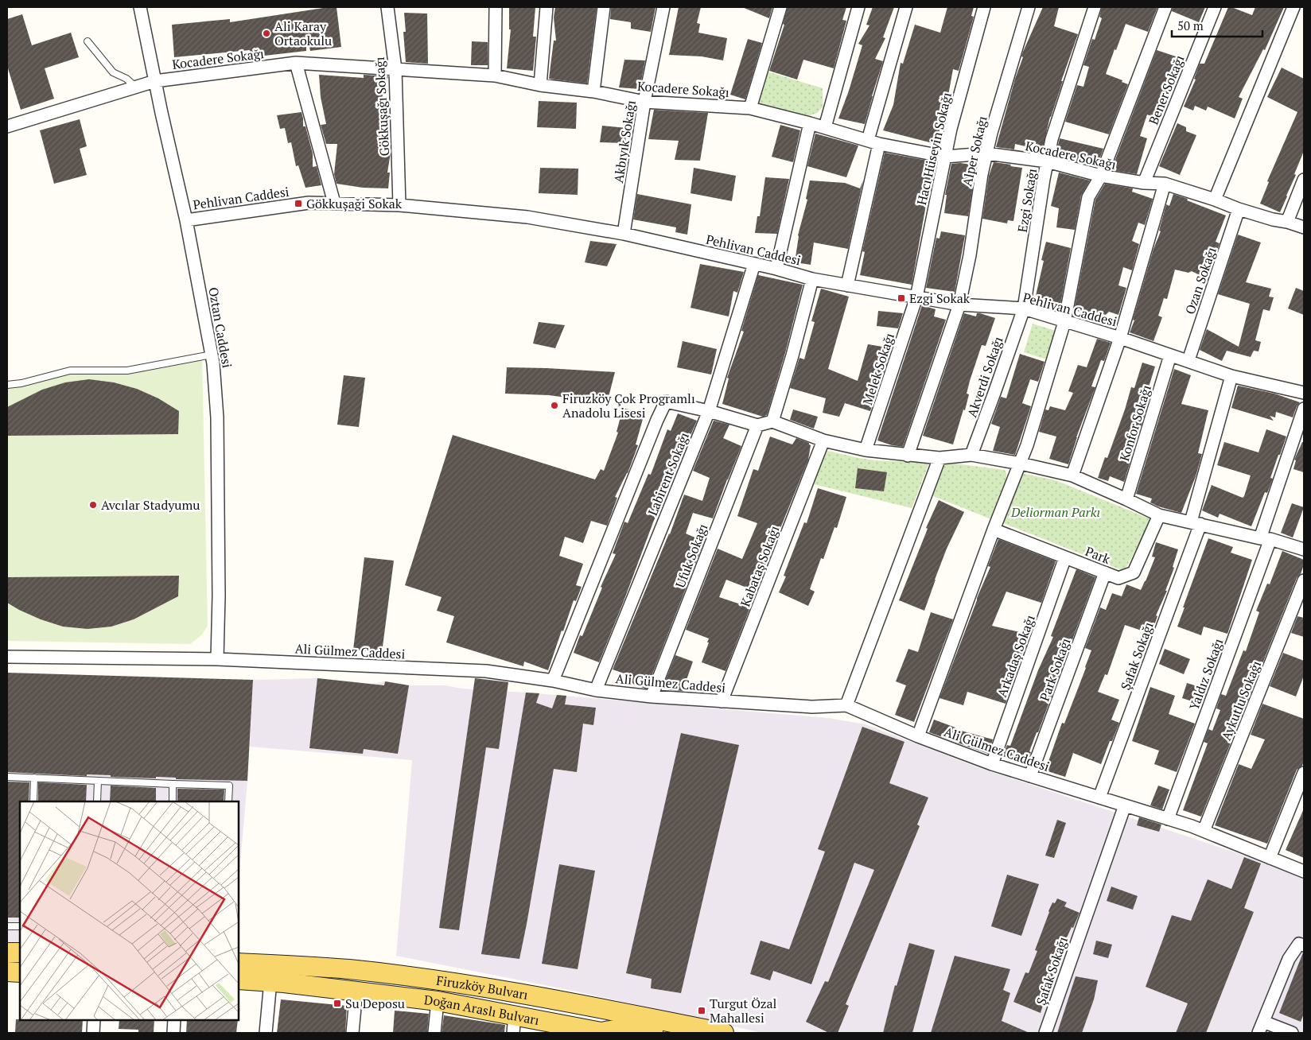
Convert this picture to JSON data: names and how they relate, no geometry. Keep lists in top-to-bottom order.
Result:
{
  "streets": {
    "main road": ["Firuzköy Bulvarı", "Doğan Araslı Bulvarı"],
    "street": [
      "Kocadere Sokağı",
      "Bener Sokağı",
      "Gökkuşağı Sokağı",
      "Akbıyık Sokağı",
      "Hacı Hüseyin Sokağı",
      "Alper Sokağı",
      "Pehlivan Caddesi",
      "Ezgi Sokağı",
      "Ozan Sokağı",
      "Oztan Caddesi",
      "Melek Sokağı",
      "Akverdi Sokağı",
      "Konfor Sokağı",
      "Labirent Sokağı",
      "Park",
      "Ufuk Sokağı",
      "Kabataş Sokağı",
      "Ali Gülmez Caddesi",
      "Arkadaş Sokağı",
      "Şafak Sokağı",
      "Park Sokağı",
      "Yaldız Sokağı",
      "Aykutlu Sokağı"
    ]
  },
  "crossings": [
    ["Kocadere Sokağı", "Bener Sokağı"],
    ["Kocadere Sokağı", "Gökkuşağı Sokağı"],
    ["Kocadere Sokağı", "Akbıyık Sokağı"],
    ["Kocadere Sokağı", "Hacı Hüseyin Sokağı"],
    ["Kocadere Sokağı", "Alper Sokağı"],
    ["Kocadere Sokağı", "Ezgi Sokağı"],
    ["Kocadere Sokağı", "Ozan Sokağı"],
    ["Kocadere Sokağı", "Oztan Caddesi"],
    ["Gökkuşağı Sokağı", "Pehlivan Caddesi"],
    ["Akbıyık Sokağı", "Pehlivan Caddesi"],
    ["Hacı Hüseyin Sokağı", "Pehlivan Caddesi"],
    ["Hacı Hüseyin Sokağı", "Melek Sokağı"],
    ["Alper Sokağı", "Pehlivan Caddesi"],
    ["Pehlivan Caddesi", "Ezgi Sokağı"],
    ["Pehlivan Caddesi", "Ozan Sokağı"],
    ["Pehlivan Caddesi", "Oztan Caddesi"],
    ["Pehlivan Caddesi", "Melek Sokağı"],
    ["Pehlivan Caddesi", "Akverdi Sokağı"],
    ["Pehlivan Caddesi", "Konfor Sokağı"],
    ["Pehlivan Caddesi", "Labirent Sokağı"],
    ["Pehlivan Caddesi", "Şafak Sokağı"],
    ["Ezgi Sokağı", "Akverdi Sokağı"],
    ["Oztan Caddesi", "Ali Gülmez Caddesi"],
    ["Labirent Sokağı", "Ali Gülmez Caddesi"],
    ["Park", "Arkadaş Sokağı"],
    ["Park", "Park Sokağı"],
    ["Ufuk Sokağı", "Ali Gülmez Caddesi"],
    ["Kabataş Sokağı", "Ali Gülmez Caddesi"],
    ["Ali Gülmez Caddesi", "Arkadaş Sokağı"],
    ["Ali Gülmez Caddesi", "Şafak Sokağı"],
    ["Ali Gülmez Caddesi", "Park Sokağı"],
    ["Ali Gülmez Caddesi", "Yaldız Sokağı"],
    ["Ali Gülmez Caddesi", "Aykutlu Sokağı"]
  ],
  "parks": ["Deliorman Parkı"],
  "places": {
    "other": ["Ali Karay Ortaokulu", "Firuzköy Çok Programlı Anadolu Lisesi", "Avcılar Stadyumu"],
    "transit": [
      "Gökkuşaği Sokak",
      "Ezgi Sokak",
      "Su Deposu",
      "Turgut Özal Mahallesi"
    ]
  },
  "scale_bar": "50 m"
}
